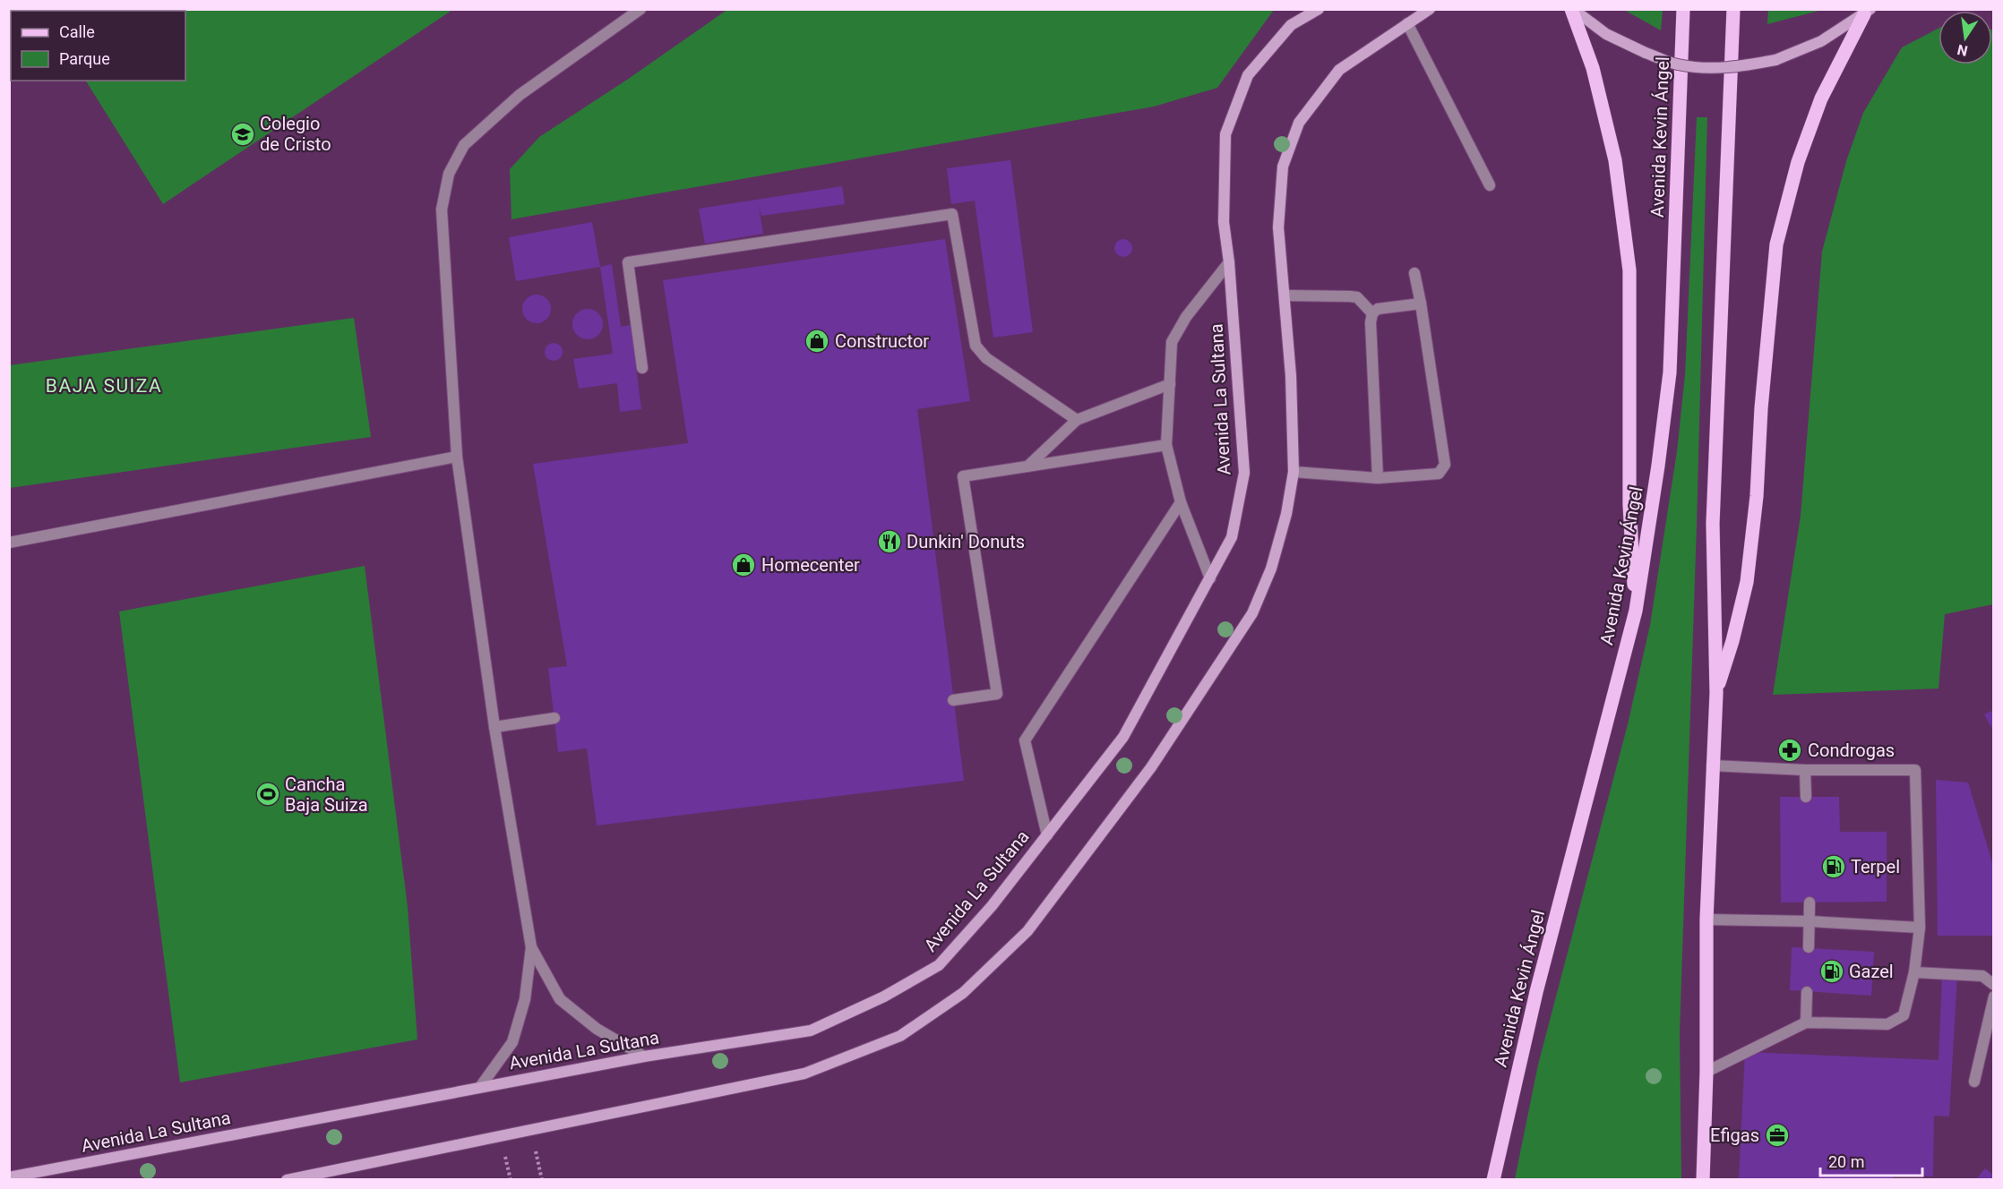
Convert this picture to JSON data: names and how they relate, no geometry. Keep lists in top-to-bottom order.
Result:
{
  "streets": {
    "main road": ["Avenida Kevin Ángel"],
    "street": ["Avenida La Sultana"]
  },
  "districts": ["BAJA SUIZA"],
  "places": {
    "school or university": ["Colegio de Cristo"],
    "shop": ["Constructor", "Homecenter"],
    "restaurant": ["Dunkin' Donuts"],
    "pharmacy": ["Condrogas"],
    "sports": ["Cancha Baja Suiza"],
    "fuel station": ["Terpel", "Gazel"],
    "office": ["Efigas"]
  },
  "legend": ["Calle", "Parque"],
  "scale_bar": "20 m",
  "north": "bottom"
}
